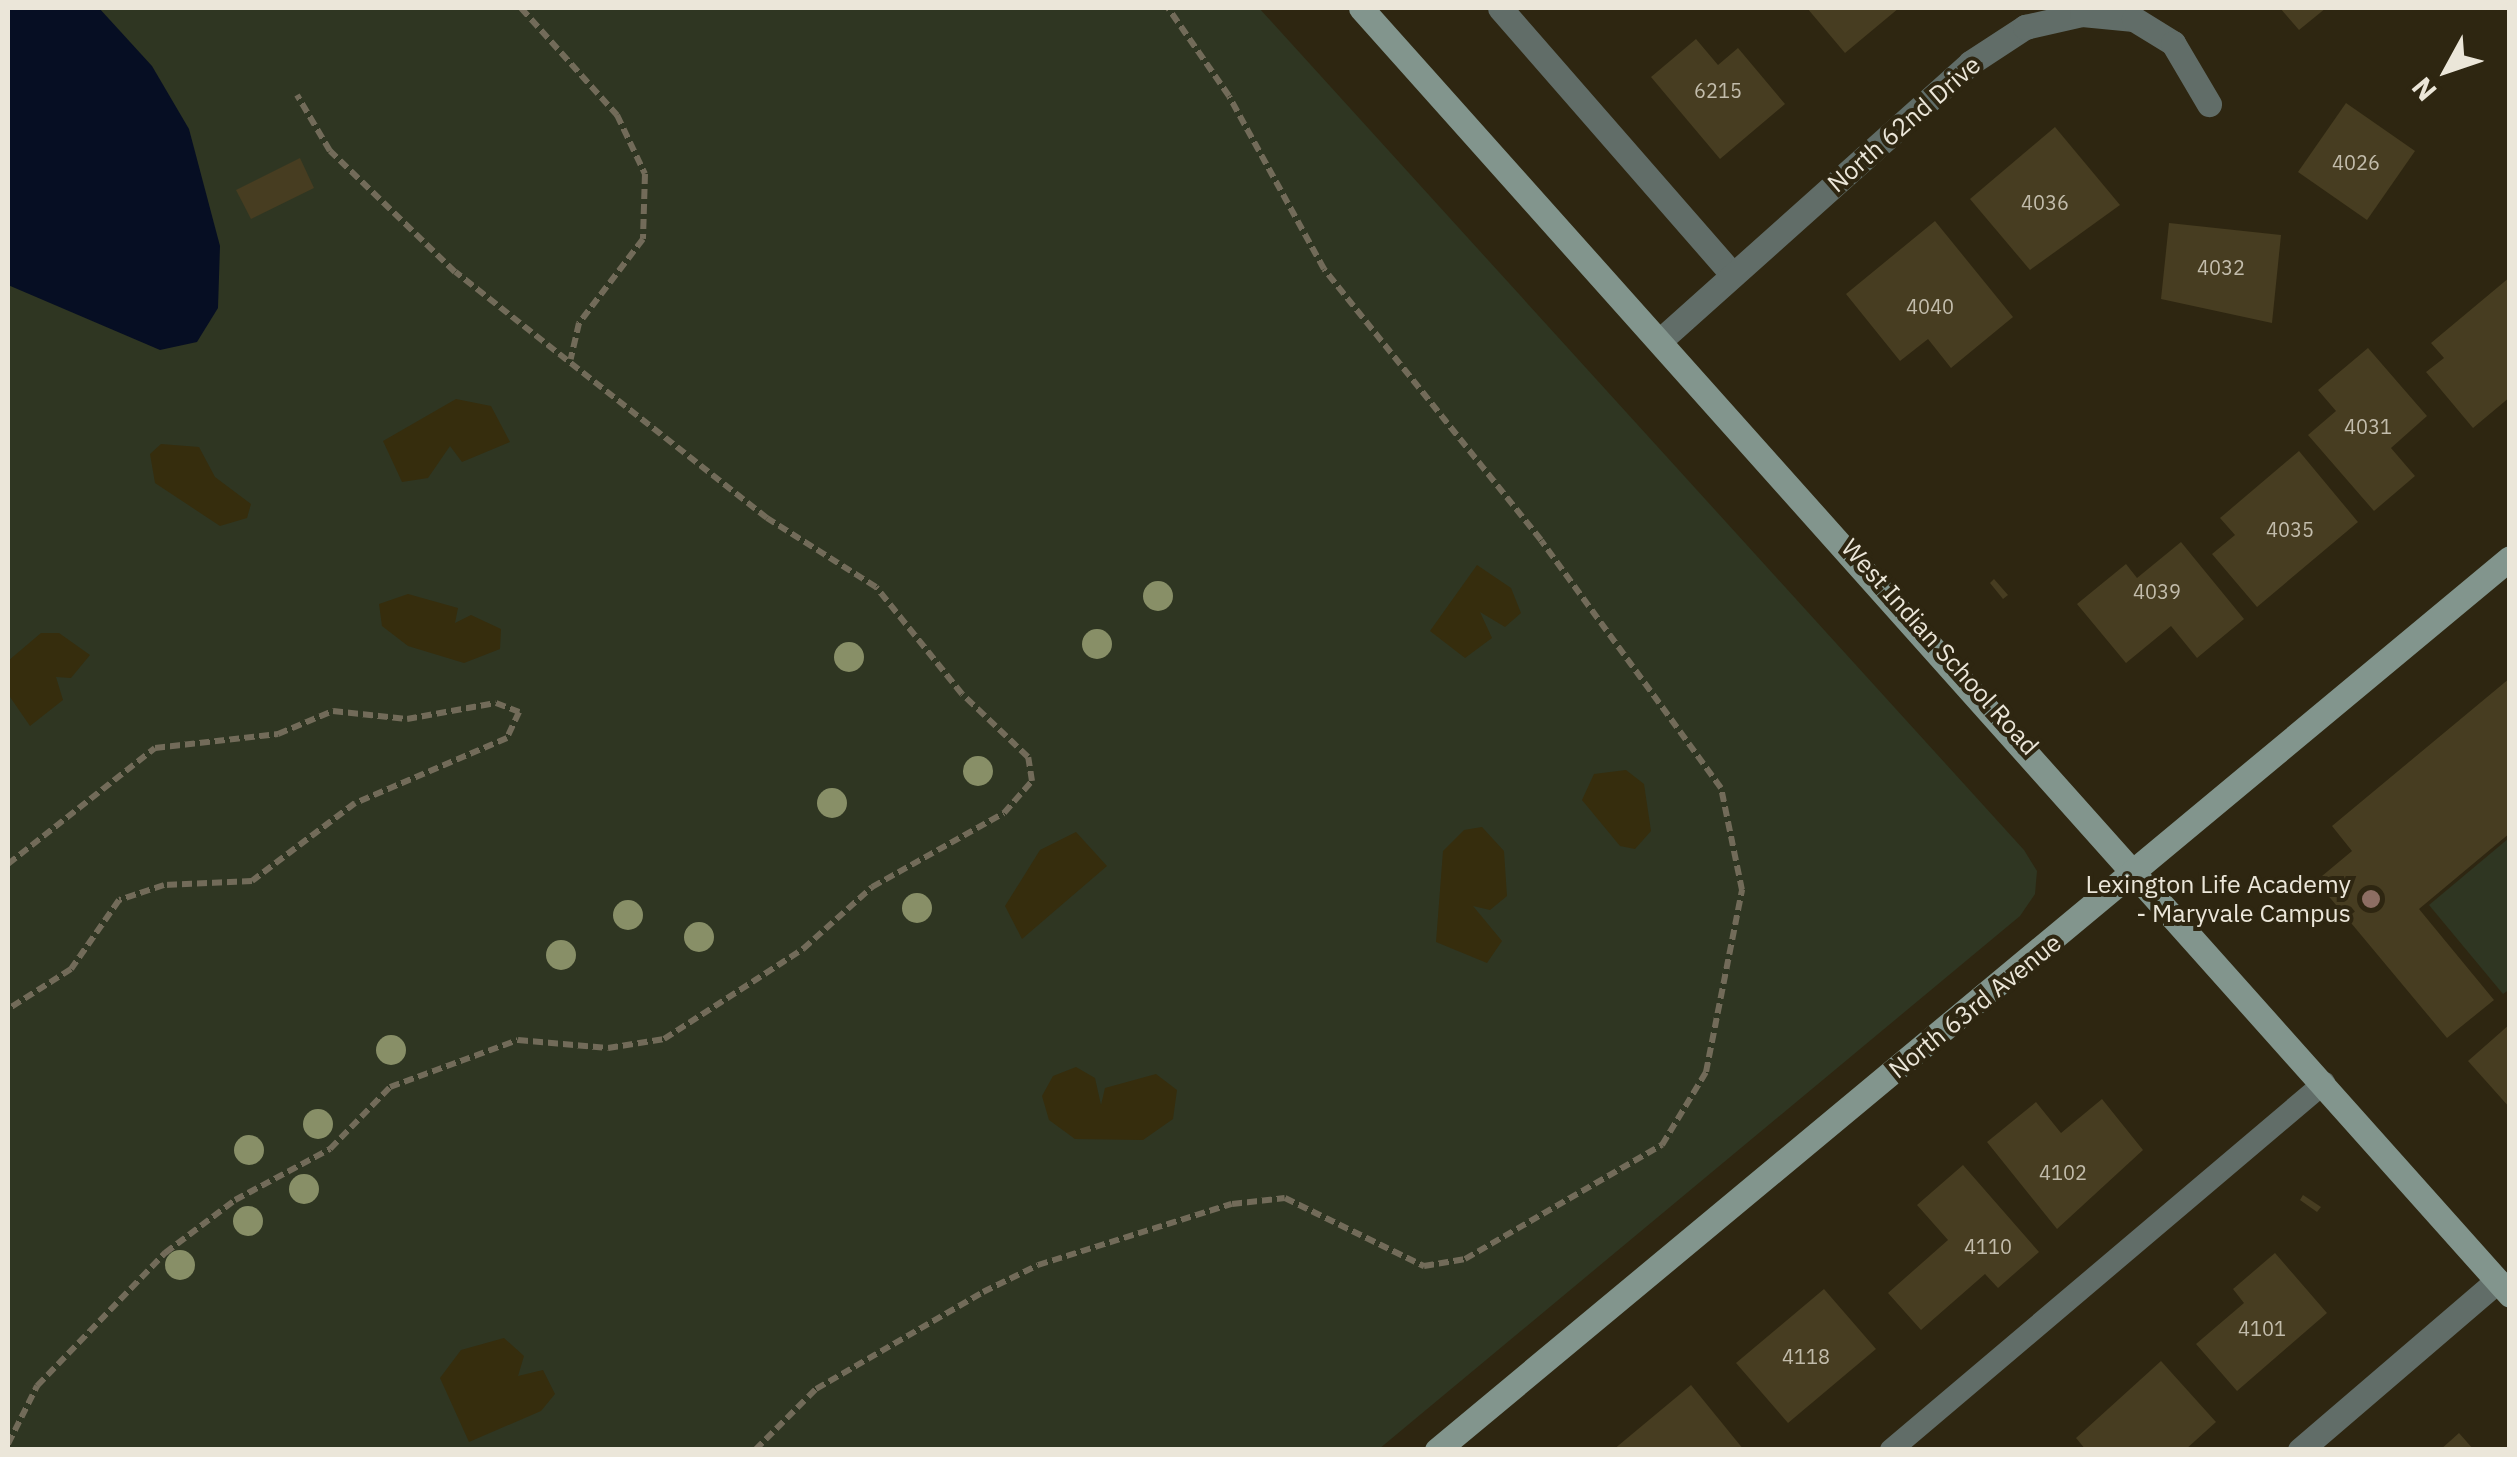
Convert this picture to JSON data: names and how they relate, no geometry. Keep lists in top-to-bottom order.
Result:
{
  "streets": {
    "main road": ["West Indian School Road", "North 63rd Avenue"],
    "street": ["North 62nd Drive"]
  },
  "crossings": [
    ["North 62nd Drive", "West Indian School Road"],
    ["West Indian School Road", "North 63rd Avenue"]
  ],
  "places": ["Lexington Life Academy - Maryvale Campus"],
  "house_numbers": [
    "6215",
    "4026",
    "4036",
    "4032",
    "4040",
    "4031",
    "4035",
    "4039",
    "4102",
    "4110",
    "4101",
    "4118"
  ],
  "north": "bottom left"
}
